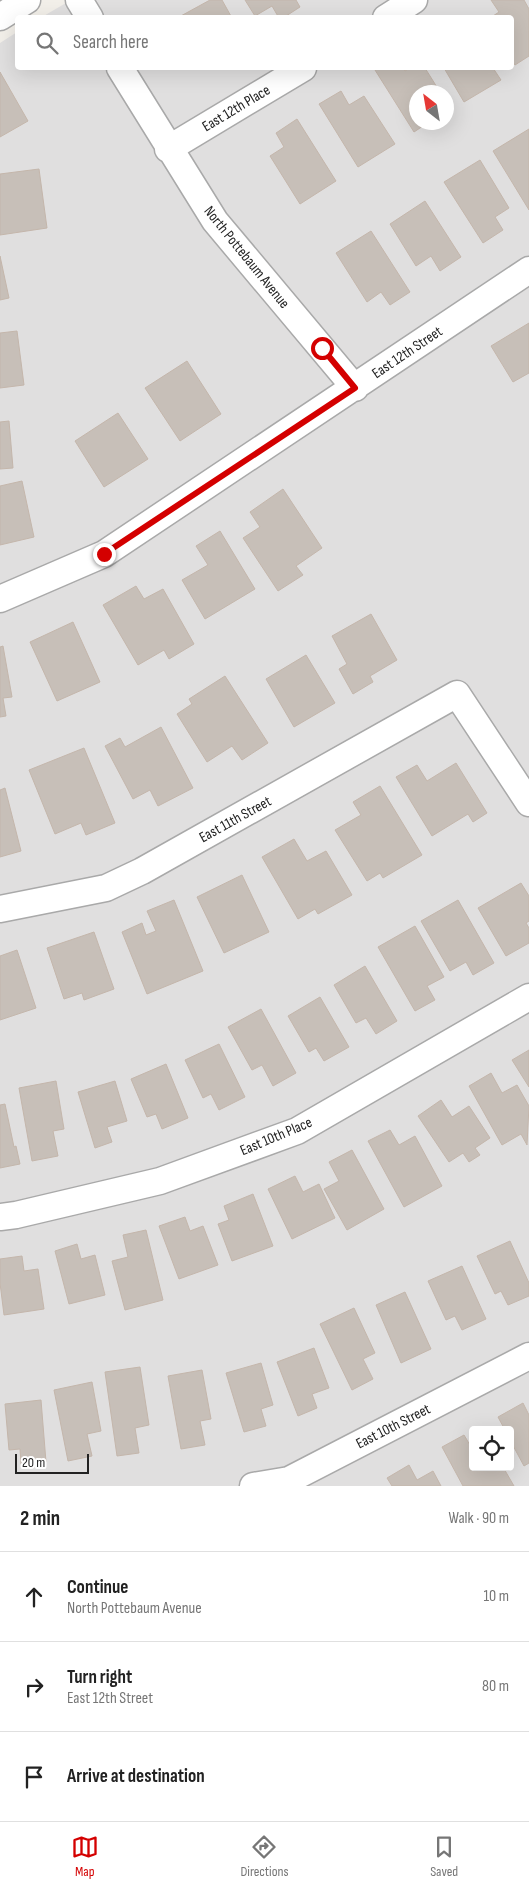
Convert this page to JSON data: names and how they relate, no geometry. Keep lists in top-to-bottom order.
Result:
{
  "streets": {
    "street": [
      "East 12th Place",
      "North Pottebaum Avenue",
      "East 12th Street",
      "East 11th Street",
      "East 10th Place",
      "East 10th Street"
    ]
  },
  "crossings": [
    ["East 12th Place", "North Pottebaum Avenue"],
    ["North Pottebaum Avenue", "East 12th Street"]
  ],
  "scale_bar": "20 m",
  "north": "top left",
  "page": {
    "search": "Search here",
    "scale": "20 m",
    "heading": ["2 min", "Walk · 90 m"],
    "list": [
      ["Continue", "North Pottebaum Avenue", "10 m"],
      ["Turn right", "East 12th Street", "80 m"],
      "Arrive at destination"
    ],
    "nav": ["Map", "Directions", "Saved"]
  }
}
